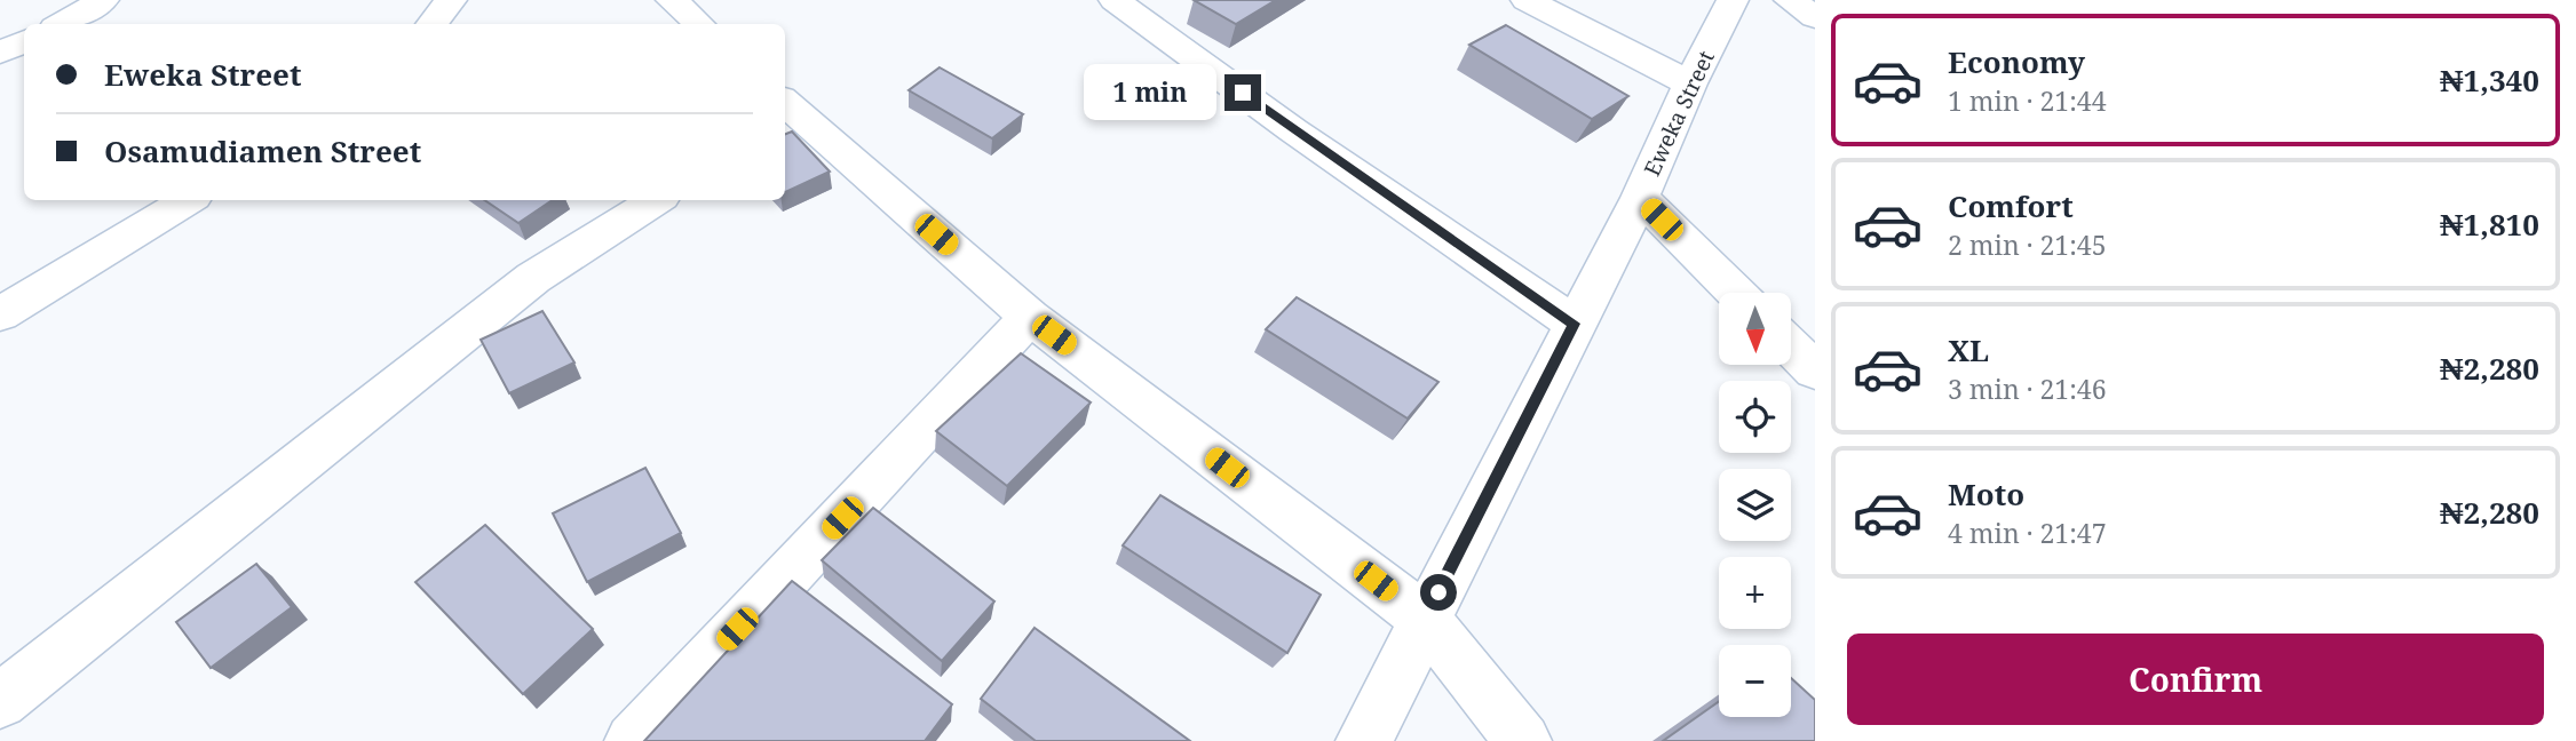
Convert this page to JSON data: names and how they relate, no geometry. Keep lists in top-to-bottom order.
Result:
{
  "streets": {
    "street": ["Eweka Street"]
  },
  "north": "bottom",
  "page": {
    "list": [
      {
        "name": "Economy",
        "note": "1 min · 21:44",
        "value": "₦1,340"
      },
      {
        "name": "Comfort",
        "note": "2 min · 21:45",
        "value": "₦1,810"
      },
      {
        "name": "XL",
        "note": "3 min · 21:46",
        "value": "₦2,280"
      },
      {
        "name": "Moto",
        "note": "4 min · 21:47",
        "value": "₦2,280"
      }
    ],
    "banner": ["Eweka Street", "Osamudiamen Street"],
    "bubble": "1 min",
    "map_buttons": ["+", "−"],
    "buttons": "Confirm"
  }
}
